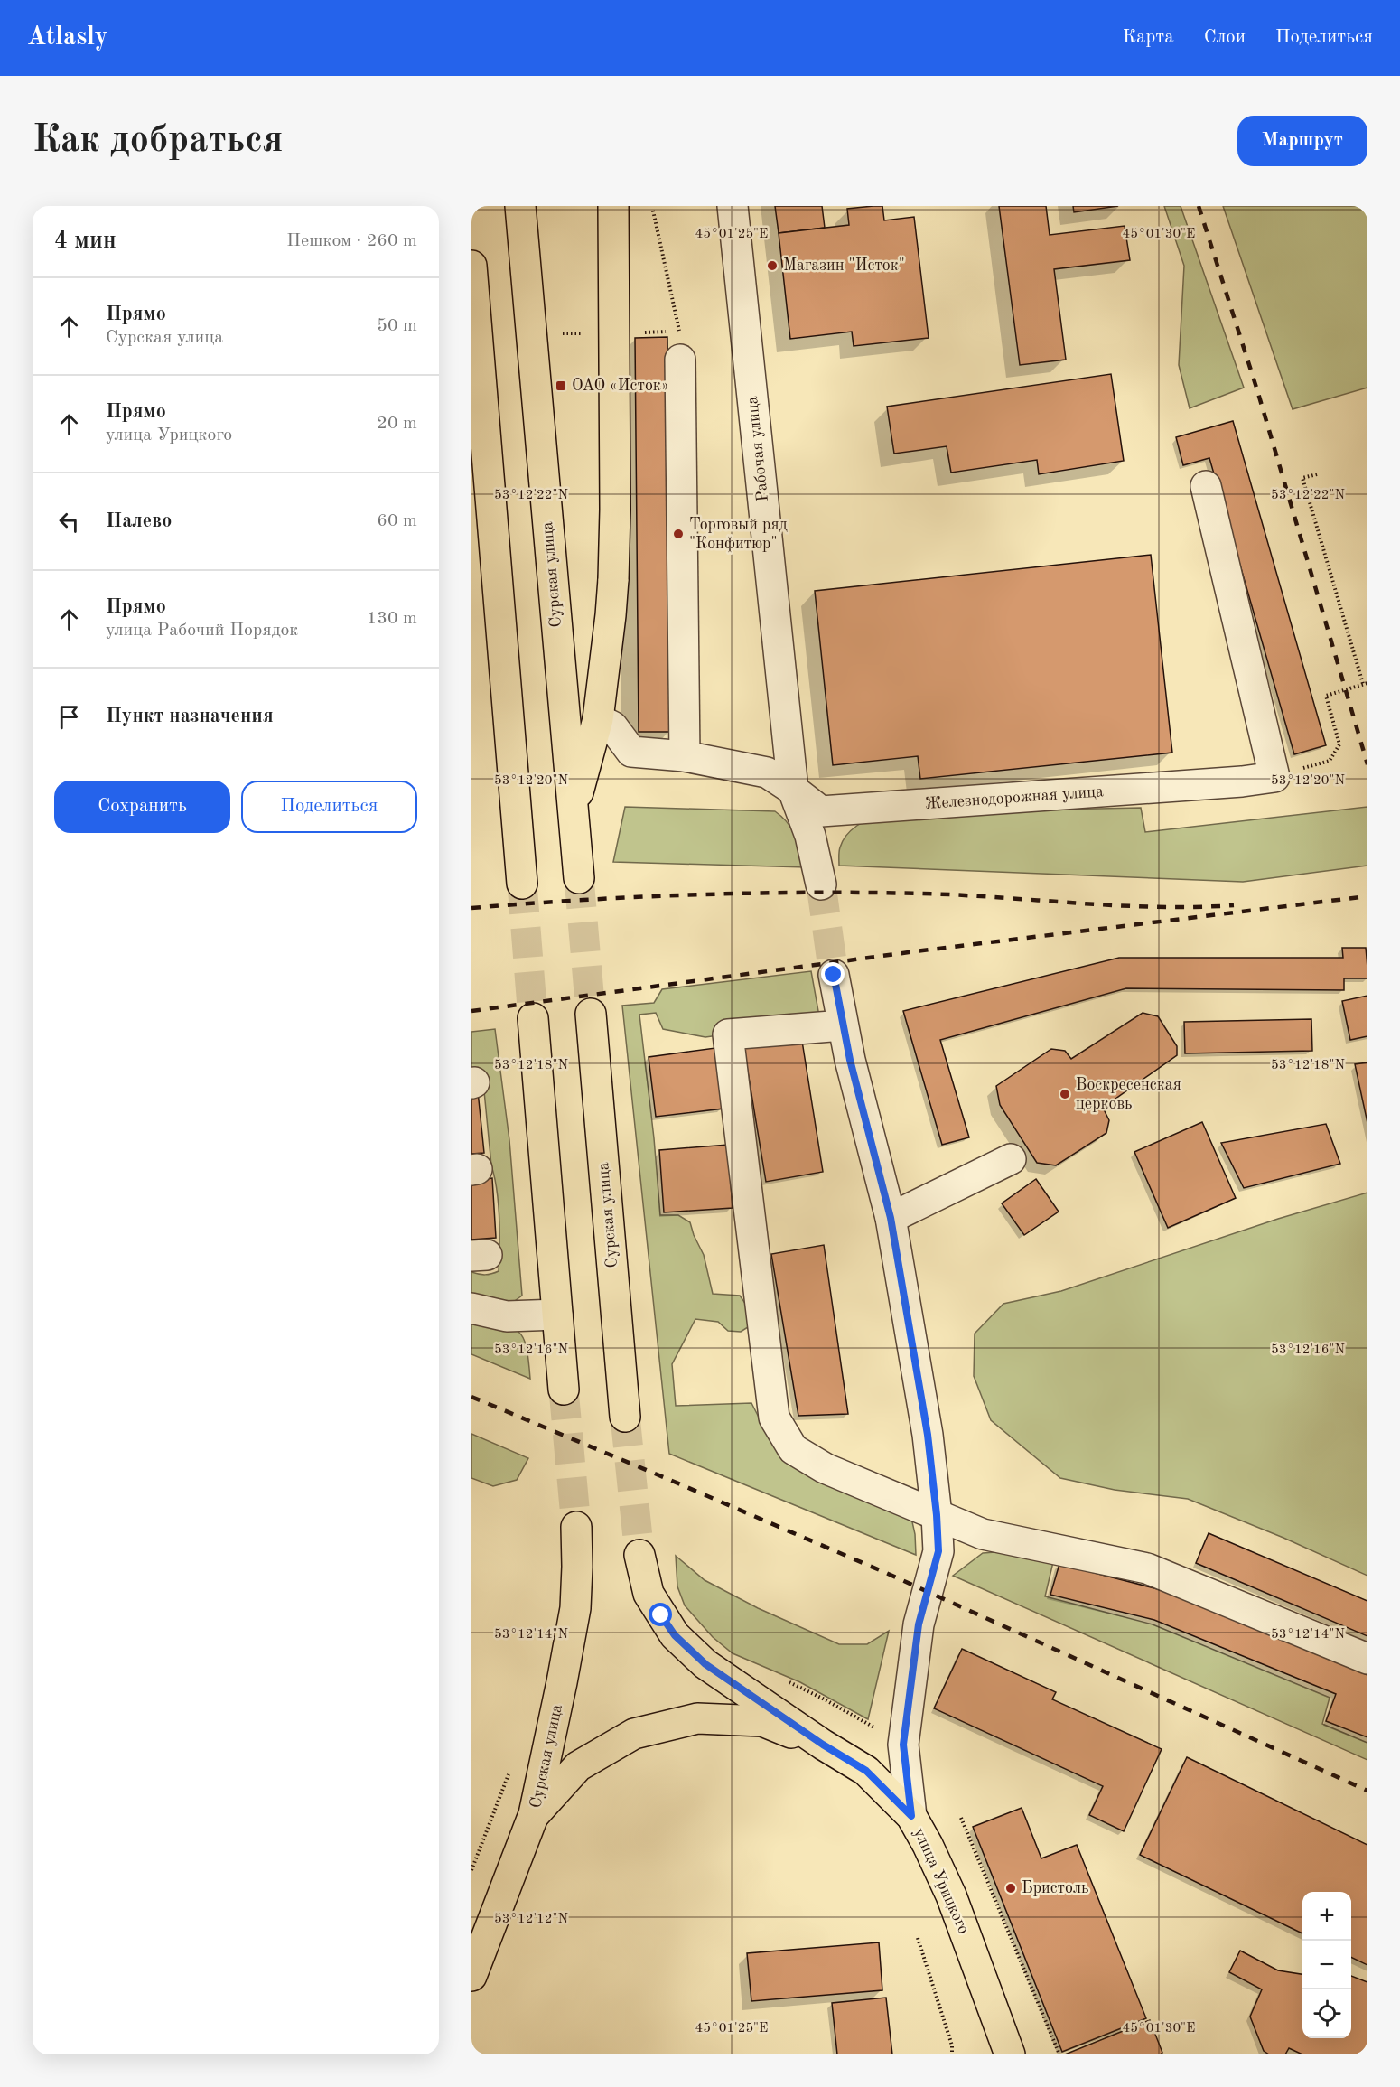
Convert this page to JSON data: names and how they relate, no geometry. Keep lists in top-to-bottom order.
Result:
{
  "streets": {
    "main road": ["Сурская улица", "улица Урицкого"],
    "street": ["Рабочая улица", "Железнодорожная улица"]
  },
  "crossings": [
    ["Рабочая улица", "Железнодорожная улица"]
  ],
  "places": {
    "other": [
      "Магазин \"Исток\"",
      "Торговый ряд \"Конфитюр\"",
      "Воскресенская церковь",
      "Бристоль"
    ],
    "transit": ["ОАО «Исток»"]
  },
  "page": {
    "header": "Atlasly",
    "nav": ["Карта", "Слои", "Поделиться"],
    "buttons": [
      "Маршрут",
      ["Сохранить", "Поделиться"]
    ],
    "title": "Как добраться",
    "heading": ["4 мин", "Пешком · 260 m"],
    "list": [
      ["Прямо", "Сурская улица", "50 m"],
      ["Прямо", "улица Урицкого", "20 m"],
      ["Налево", "60 m"],
      ["Прямо", "улица Рабочий Порядок", "130 m"],
      "Пункт назначения"
    ],
    "map_buttons": ["+", "−"]
  },
  "coordinates": [
    "45°01'25\"E",
    "45°01'30\"E",
    "53°12'22\"N",
    "53°12'20\"N",
    "53°12'18\"N",
    "53°12'16\"N",
    "53°12'14\"N",
    "53°12'12\"N"
  ]
}
